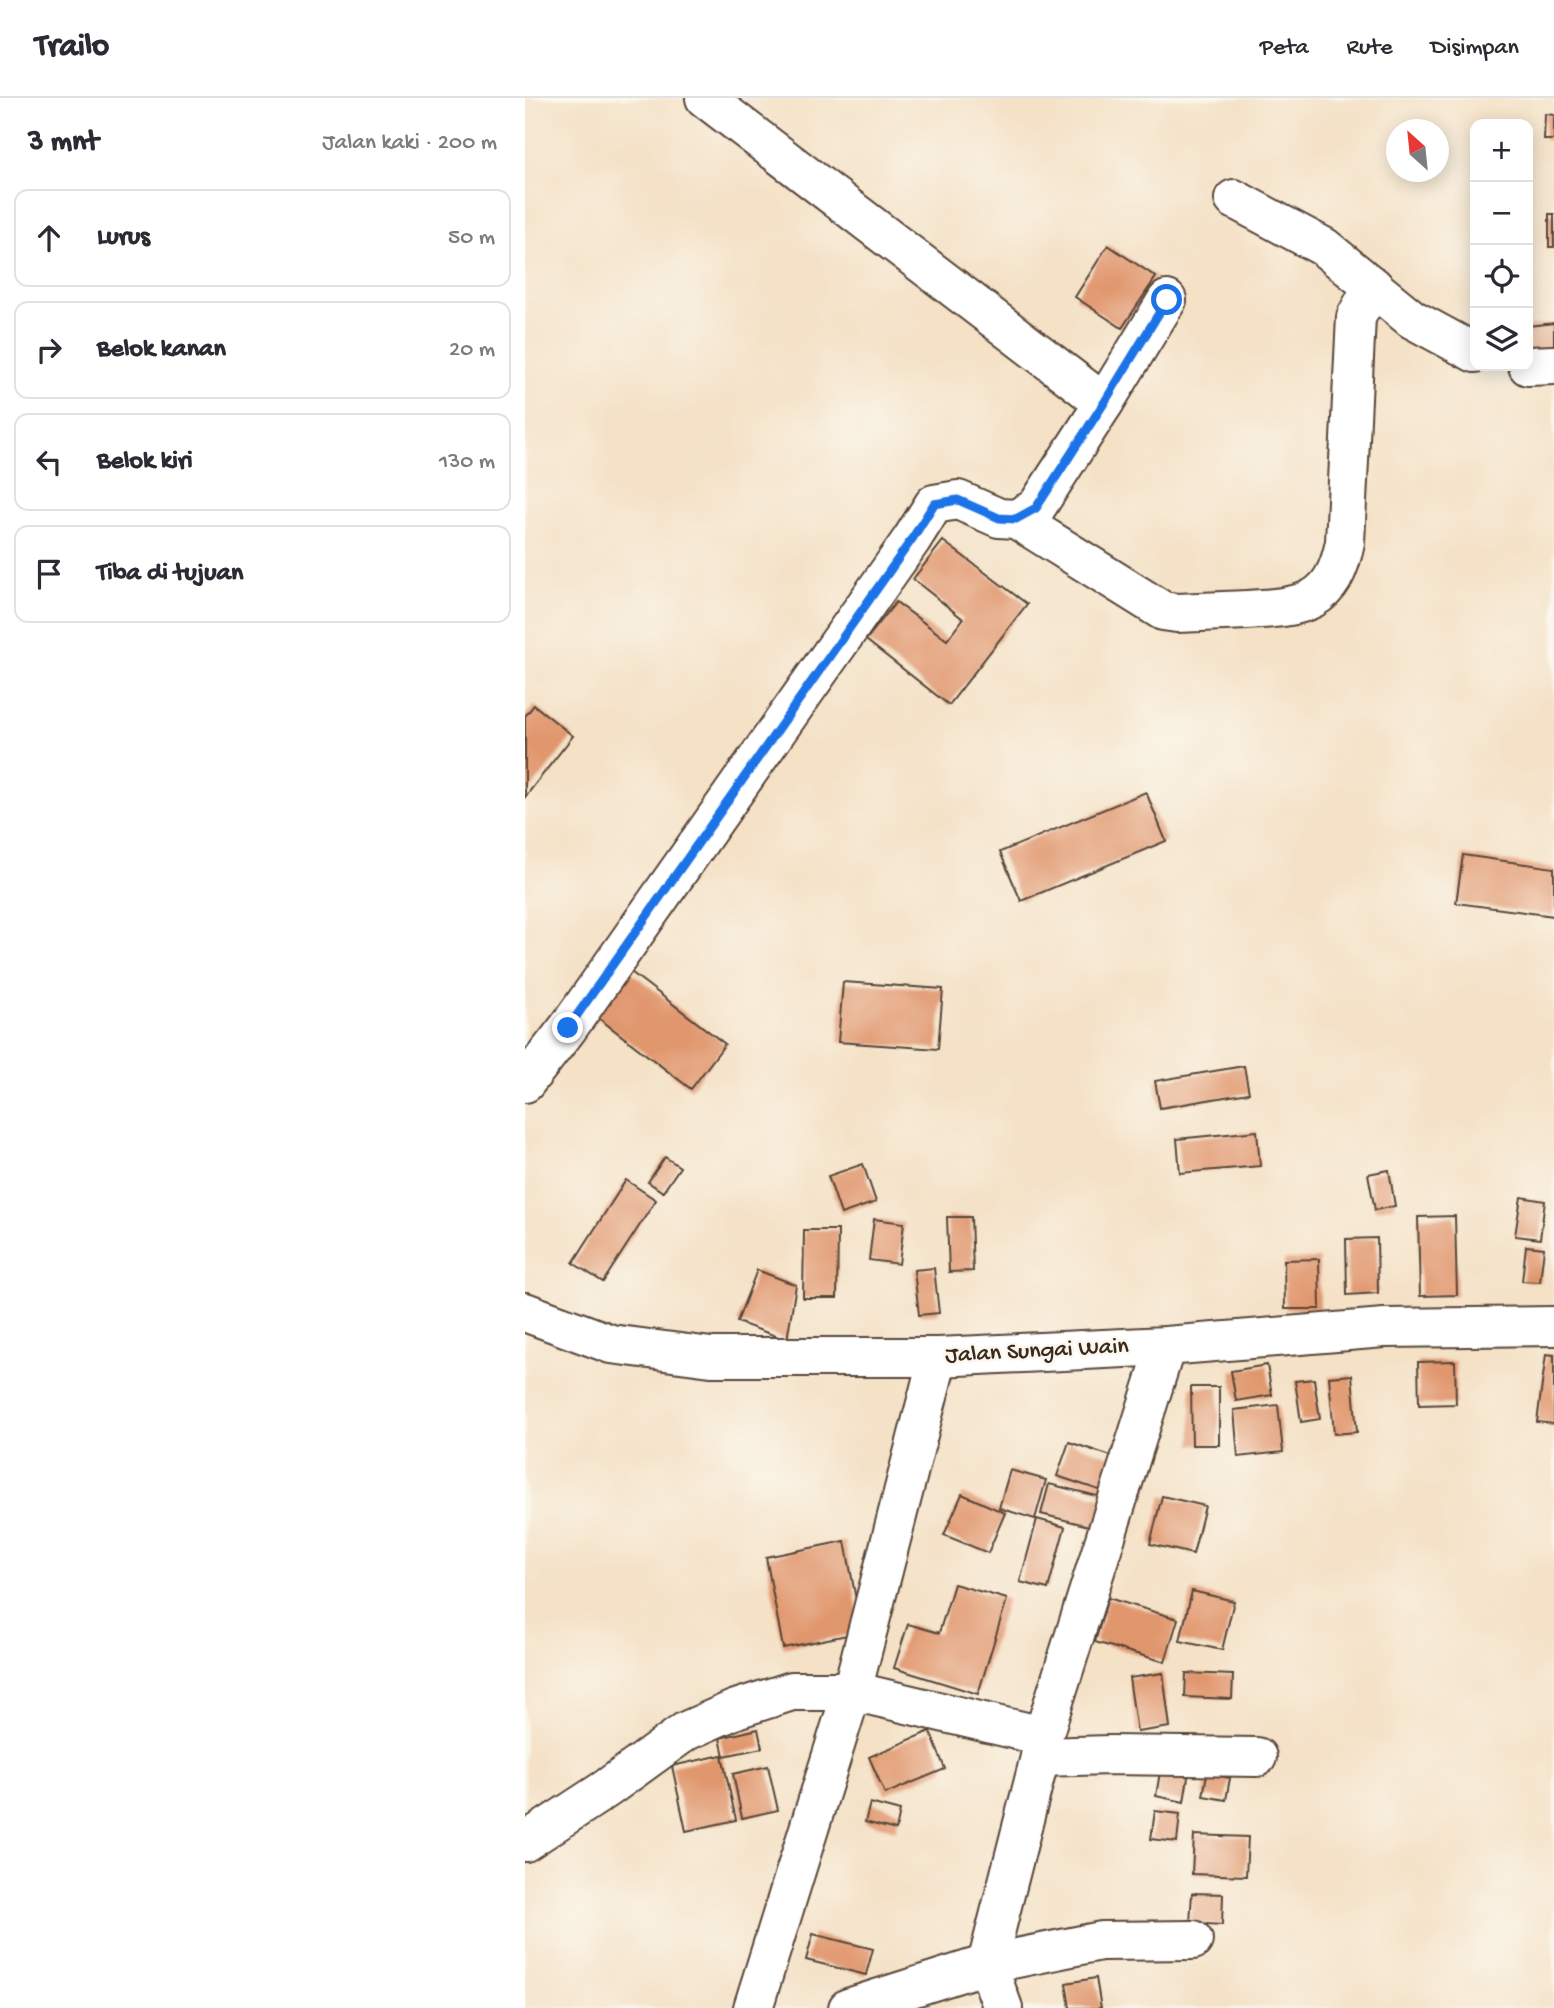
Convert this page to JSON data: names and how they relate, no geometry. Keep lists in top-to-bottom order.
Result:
{
  "streets": {
    "street": ["Jalan Sungai Wain"]
  },
  "north": "top left",
  "page": {
    "header": "Trailo",
    "nav": ["Peta", "Rute", "Disimpan"],
    "heading": ["3 mnt", "Jalan kaki · 200 m"],
    "map_buttons": ["+", "−"],
    "list": [
      ["Lurus", "50 m"],
      ["Belok kanan", "20 m"],
      ["Belok kiri", "130 m"],
      "Tiba di tujuan"
    ]
  }
}
